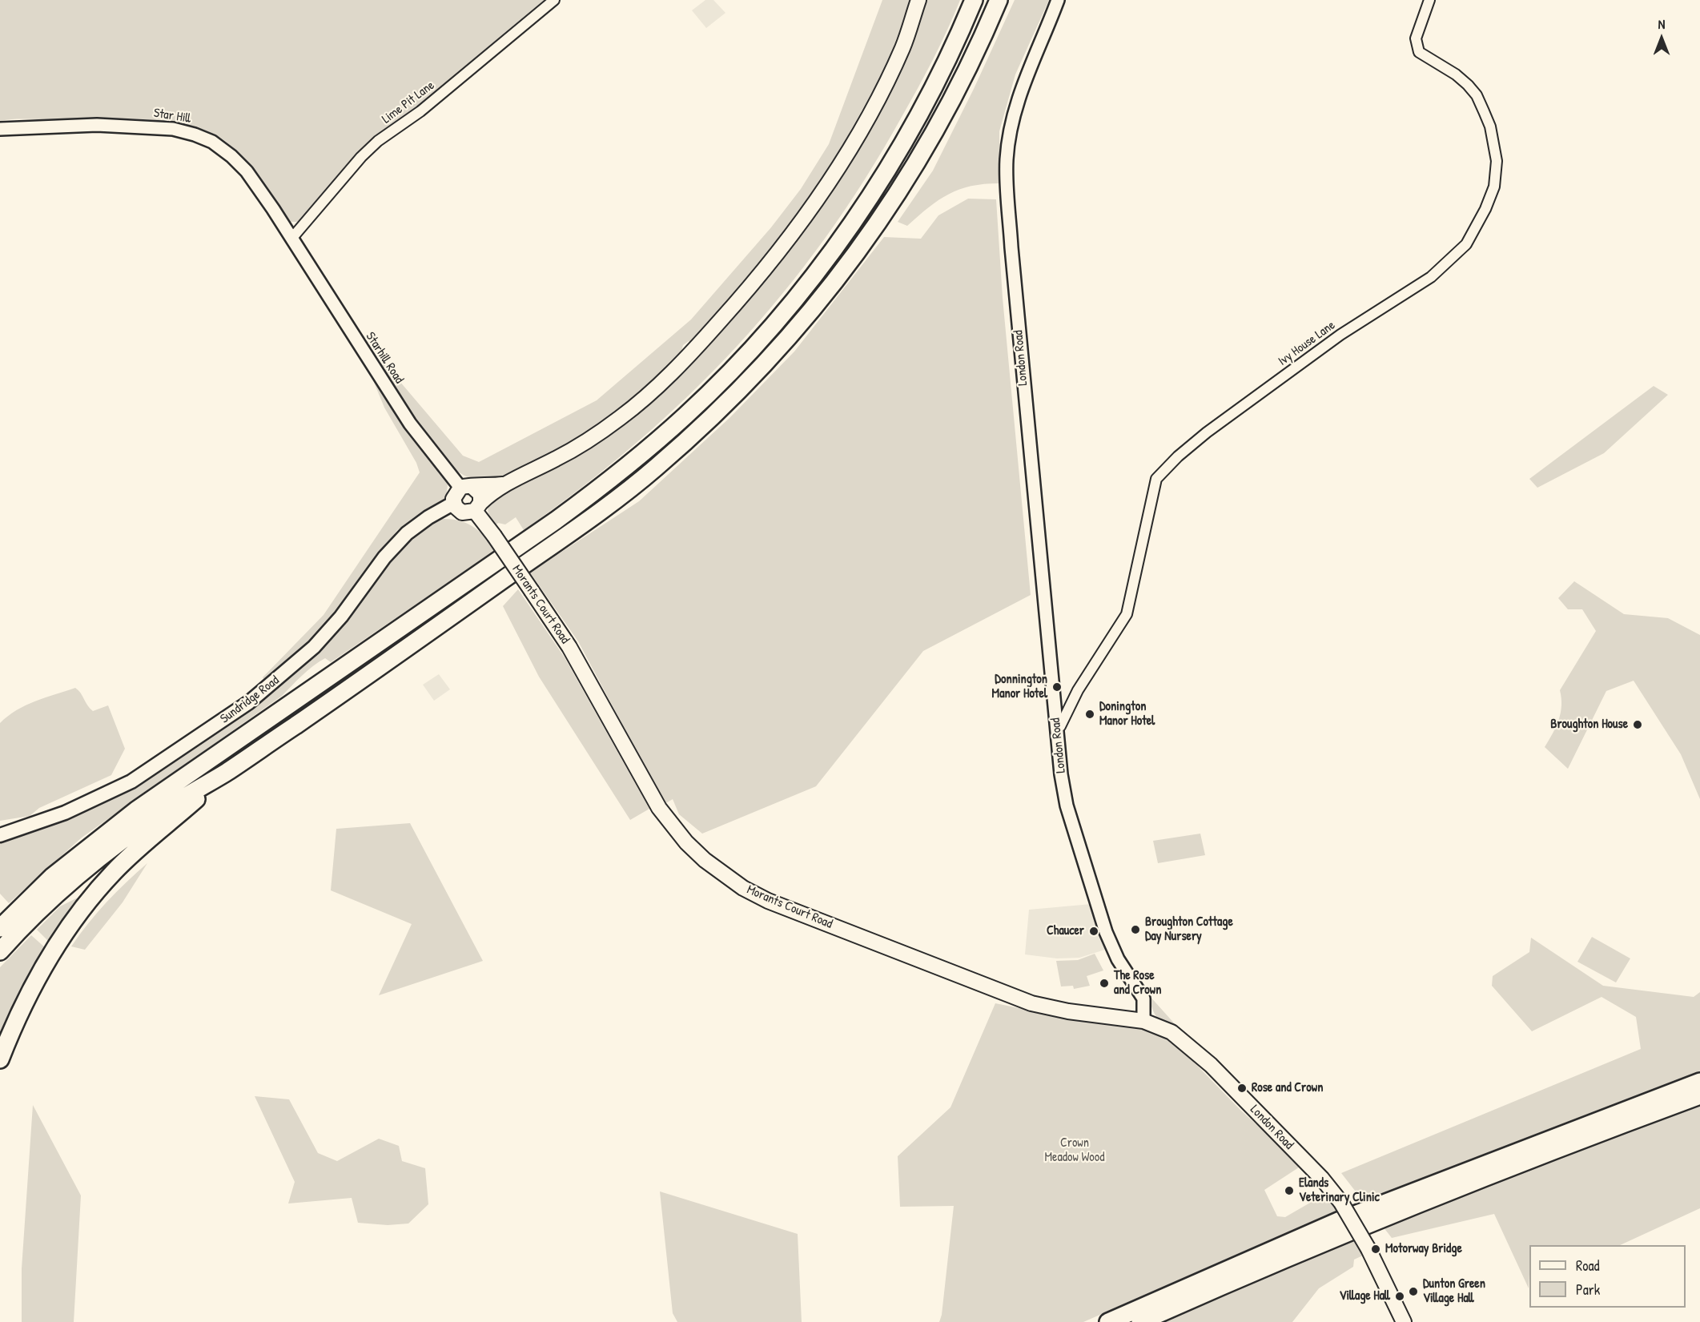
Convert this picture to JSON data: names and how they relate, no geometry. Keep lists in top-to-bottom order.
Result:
{
  "streets": {
    "main road": ["London Road", "Morants Court Road", "Sundridge Road"],
    "street": [
      "Lime Pit Lane",
      "Star Hill",
      "Ivy House Lane",
      "Starhill Road"
    ]
  },
  "crossings": [
    ["Lime Pit Lane", "Star Hill"],
    ["Lime Pit Lane", "Starhill Road"],
    ["Star Hill", "Starhill Road"],
    ["Ivy House Lane", "London Road"],
    ["Starhill Road", "Morants Court Road"],
    ["Starhill Road", "Sundridge Road"],
    ["London Road", "Morants Court Road"],
    ["Morants Court Road", "Sundridge Road"]
  ],
  "parks": ["Crown Meadow Wood"],
  "places": [
    "Donnington Manor Hotel",
    "Donington Manor Hotel",
    "Broughton House",
    "Broughton Cottage Day Nursery",
    "Chaucer",
    "The Rose and Crown",
    "Rose and Crown",
    "Elands Veterinary Clinic",
    "Motorway Bridge",
    "Dunton Green Village Hall",
    "Village Hall"
  ],
  "legend": ["Road", "Park"],
  "north": "top"
}
